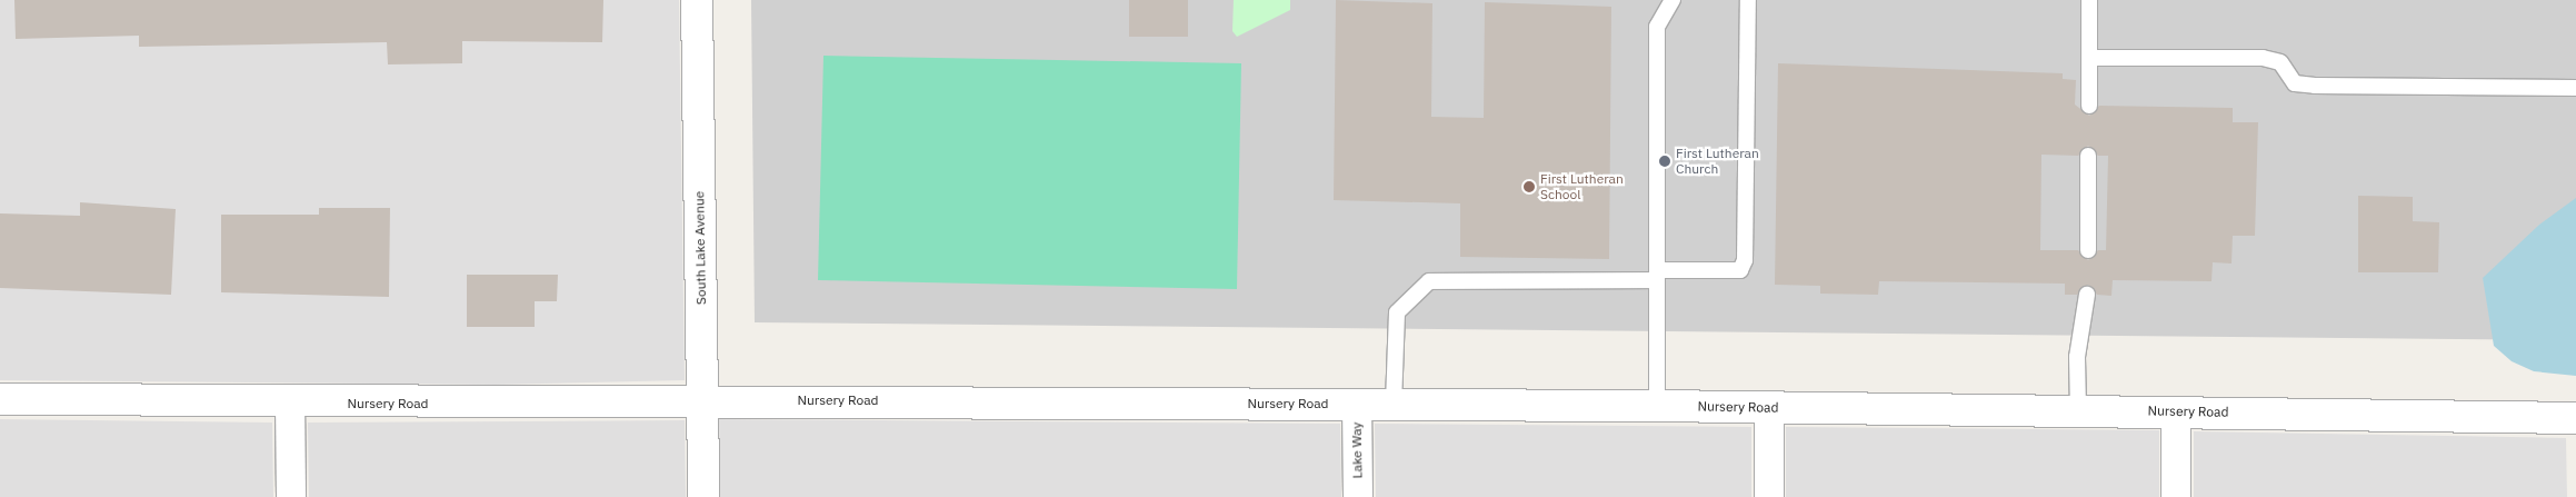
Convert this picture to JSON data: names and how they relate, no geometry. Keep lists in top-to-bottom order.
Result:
{
  "streets": {
    "street": ["South Lake Avenue", "Nursery Road", "Lake Way"]
  },
  "crossings": [
    ["South Lake Avenue", "Nursery Road"],
    ["Nursery Road", "Lake Way"]
  ],
  "places": ["First Lutheran Church", "First Lutheran School"]
}
